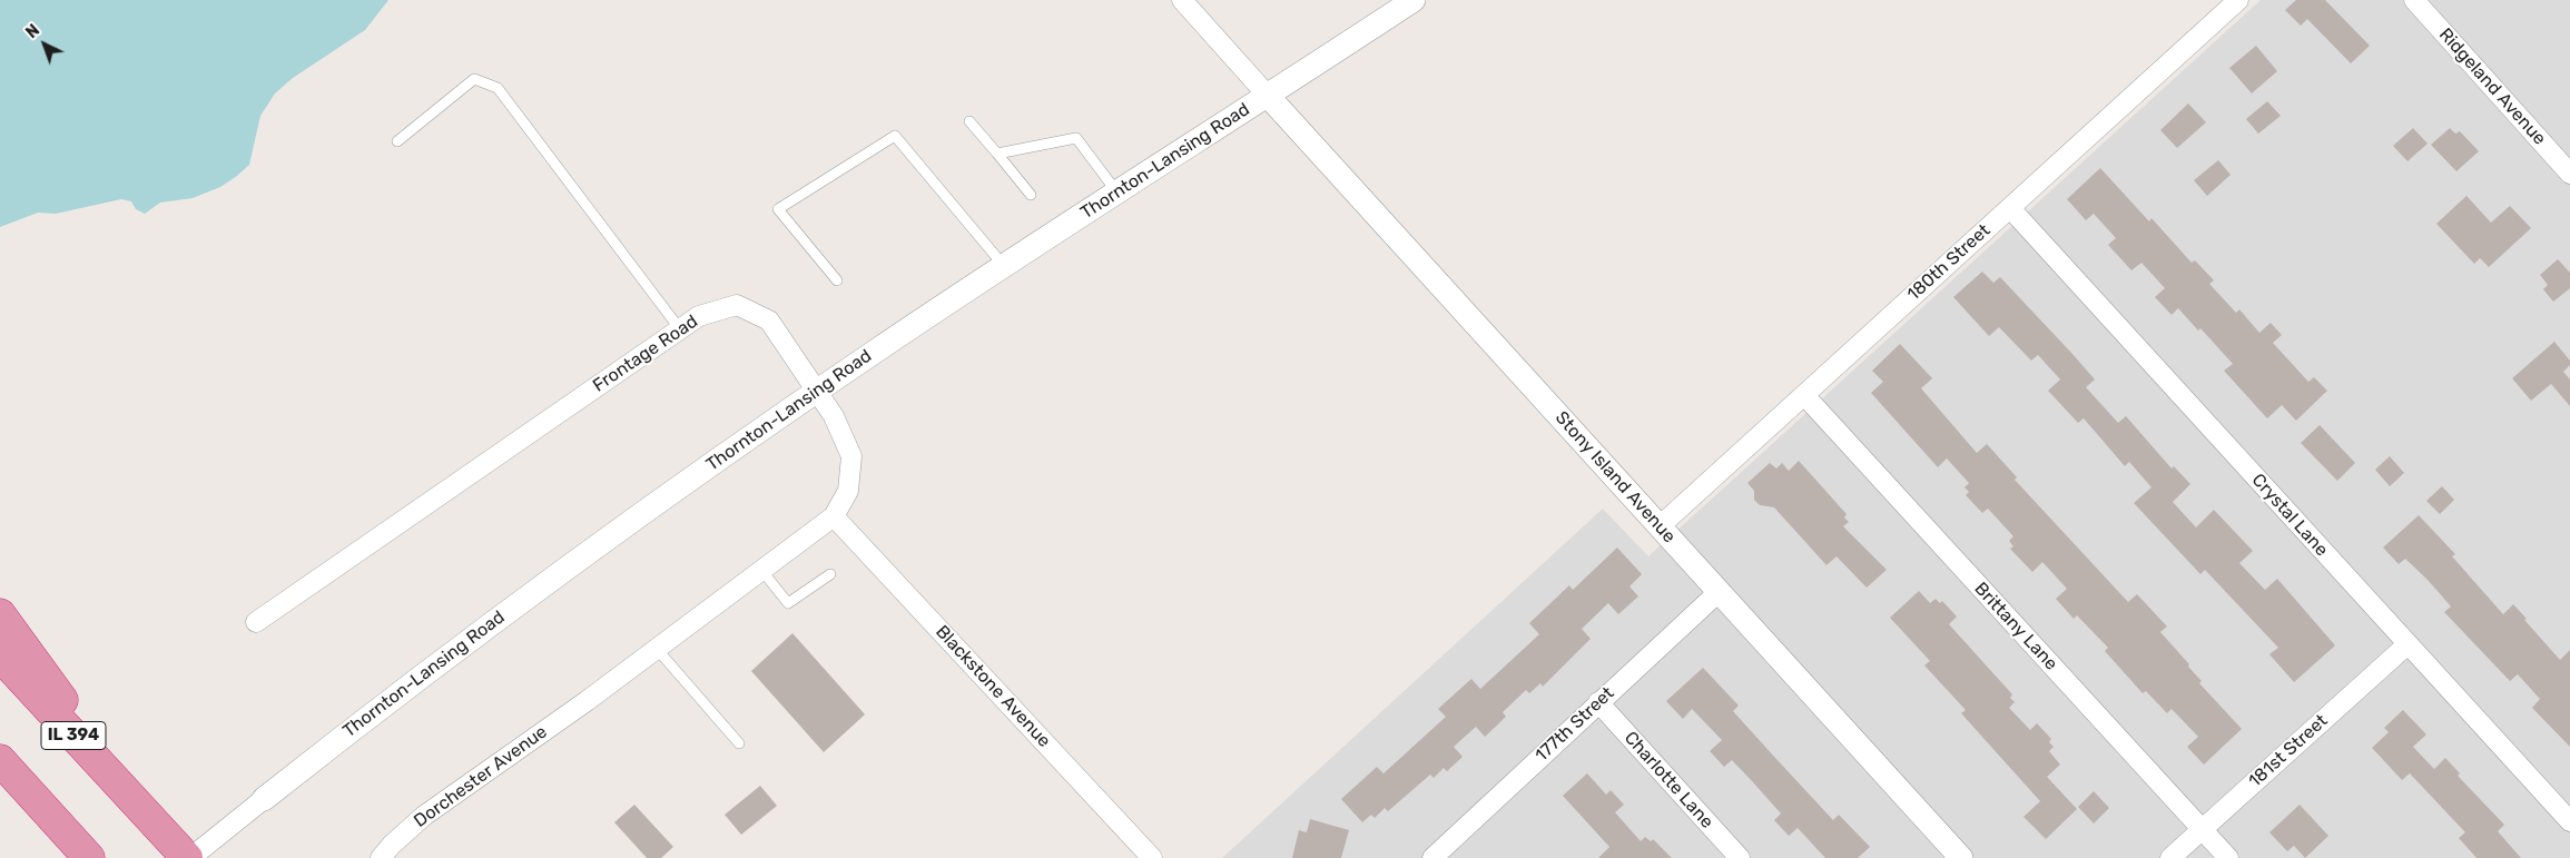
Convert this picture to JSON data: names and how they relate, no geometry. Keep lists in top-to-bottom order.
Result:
{
  "streets": {
    "highway": ["IL 394"],
    "street": [
      "Ridgeland Avenue",
      "Thornton-Lansing Road",
      "180th Street",
      "Frontage Road",
      "Stony Island Avenue",
      "Crystal Lane",
      "Brittany Lane",
      "Blackstone Avenue",
      "177th Street",
      "181st Street",
      "Dorchester Avenue",
      "Charlotte Lane"
    ]
  },
  "crossings": [
    ["Thornton-Lansing Road", "Frontage Road"],
    ["Thornton-Lansing Road", "Stony Island Avenue"],
    ["Thornton-Lansing Road", "IL 394"],
    ["180th Street", "Stony Island Avenue"],
    ["180th Street", "Crystal Lane"],
    ["180th Street", "Brittany Lane"],
    ["Frontage Road", "Blackstone Avenue"],
    ["Frontage Road", "Dorchester Avenue"],
    ["Stony Island Avenue", "177th Street"],
    ["Crystal Lane", "181st Street"],
    ["Brittany Lane", "181st Street"],
    ["177th Street", "Charlotte Lane"]
  ],
  "north": "top left"
}
